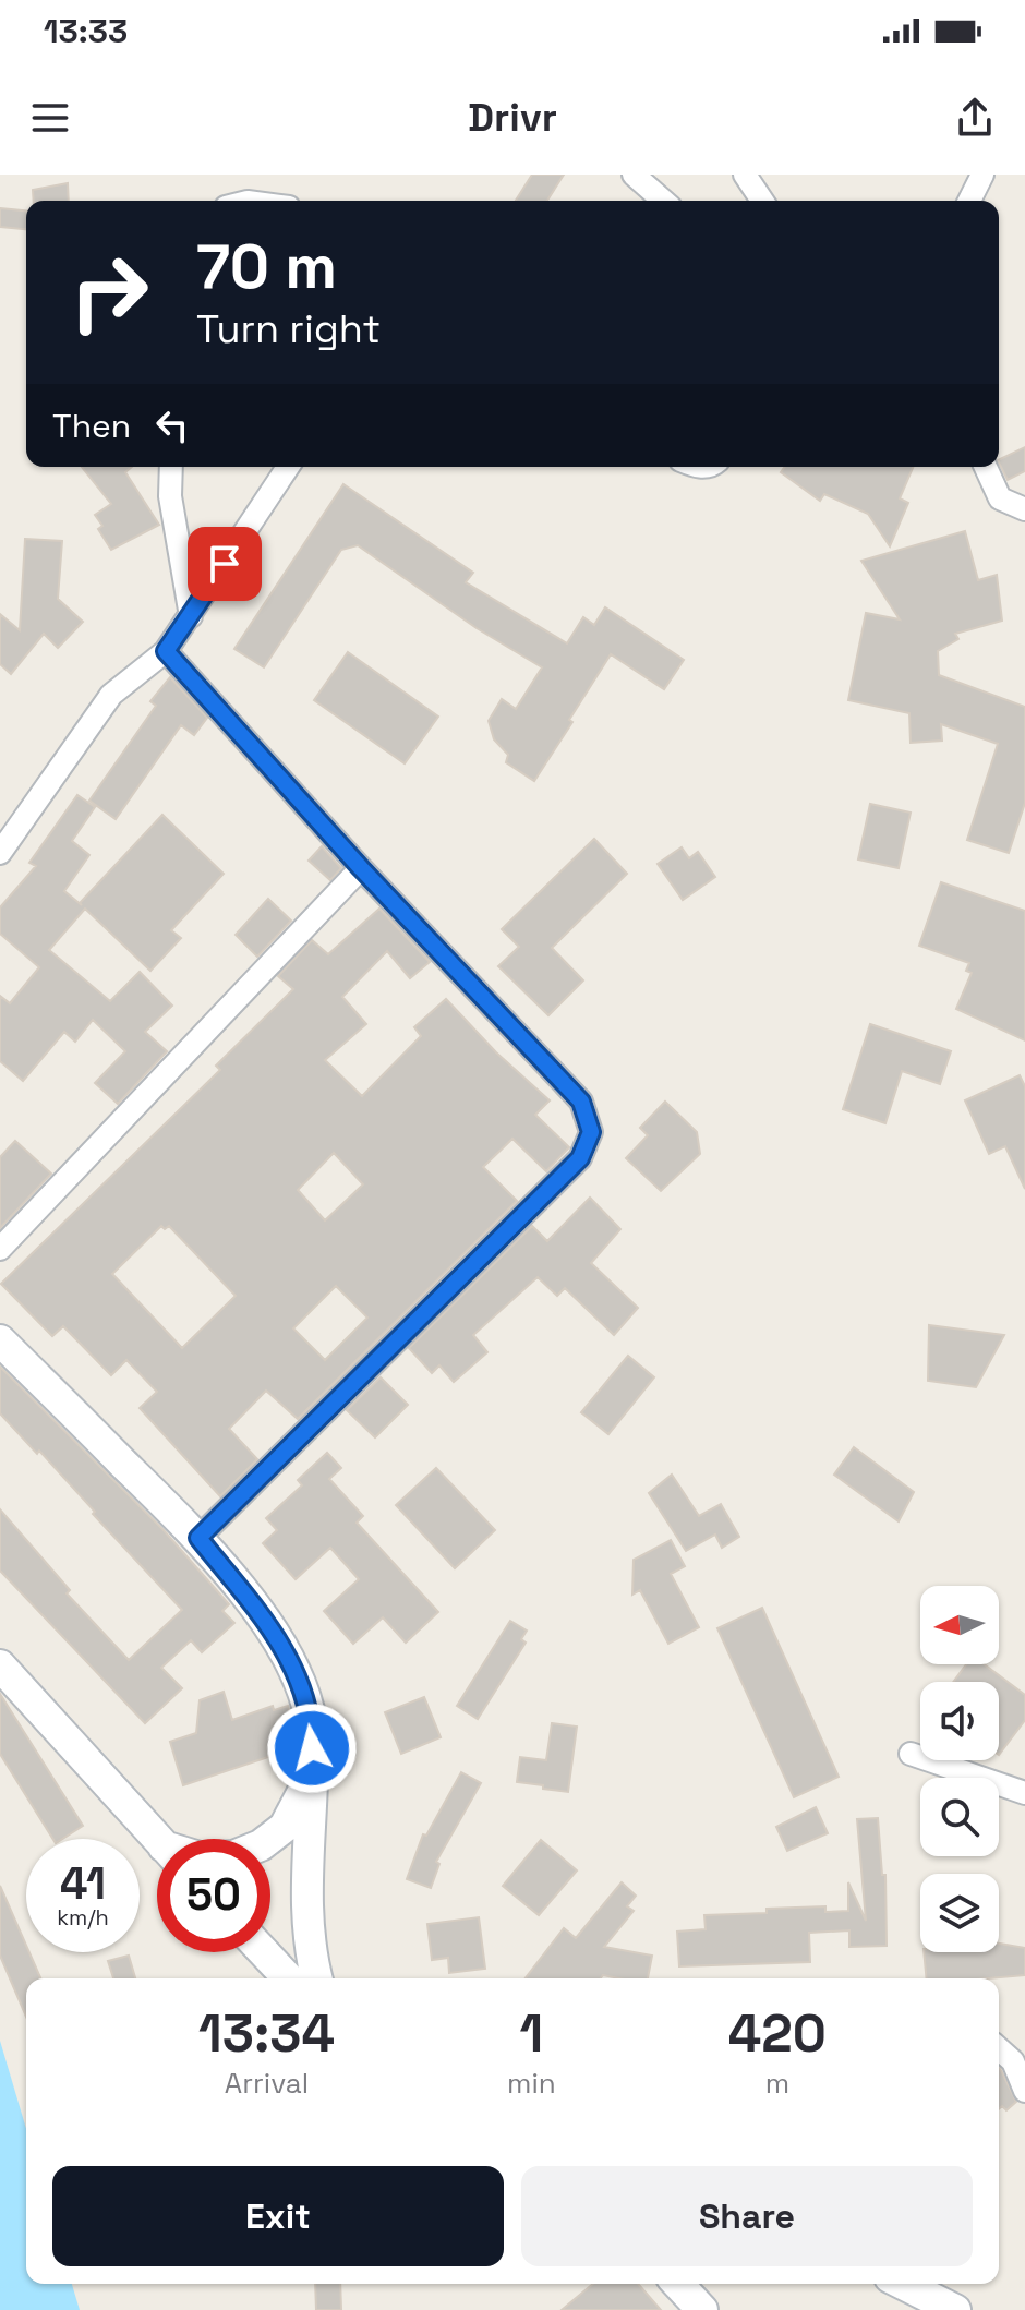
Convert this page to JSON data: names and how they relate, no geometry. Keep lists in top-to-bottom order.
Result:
{
  "north": "left",
  "page": {
    "status": "13:33",
    "header": "Drivr",
    "turn": ["70 m", "Turn right"],
    "then": "Then",
    "speed": "41 km/h",
    "limit": "50",
    "eta": [
      "13:34",
      "Arrival",
      "1",
      "min",
      "420",
      "m"
    ],
    "buttons": ["Exit", "Share"]
  }
}
